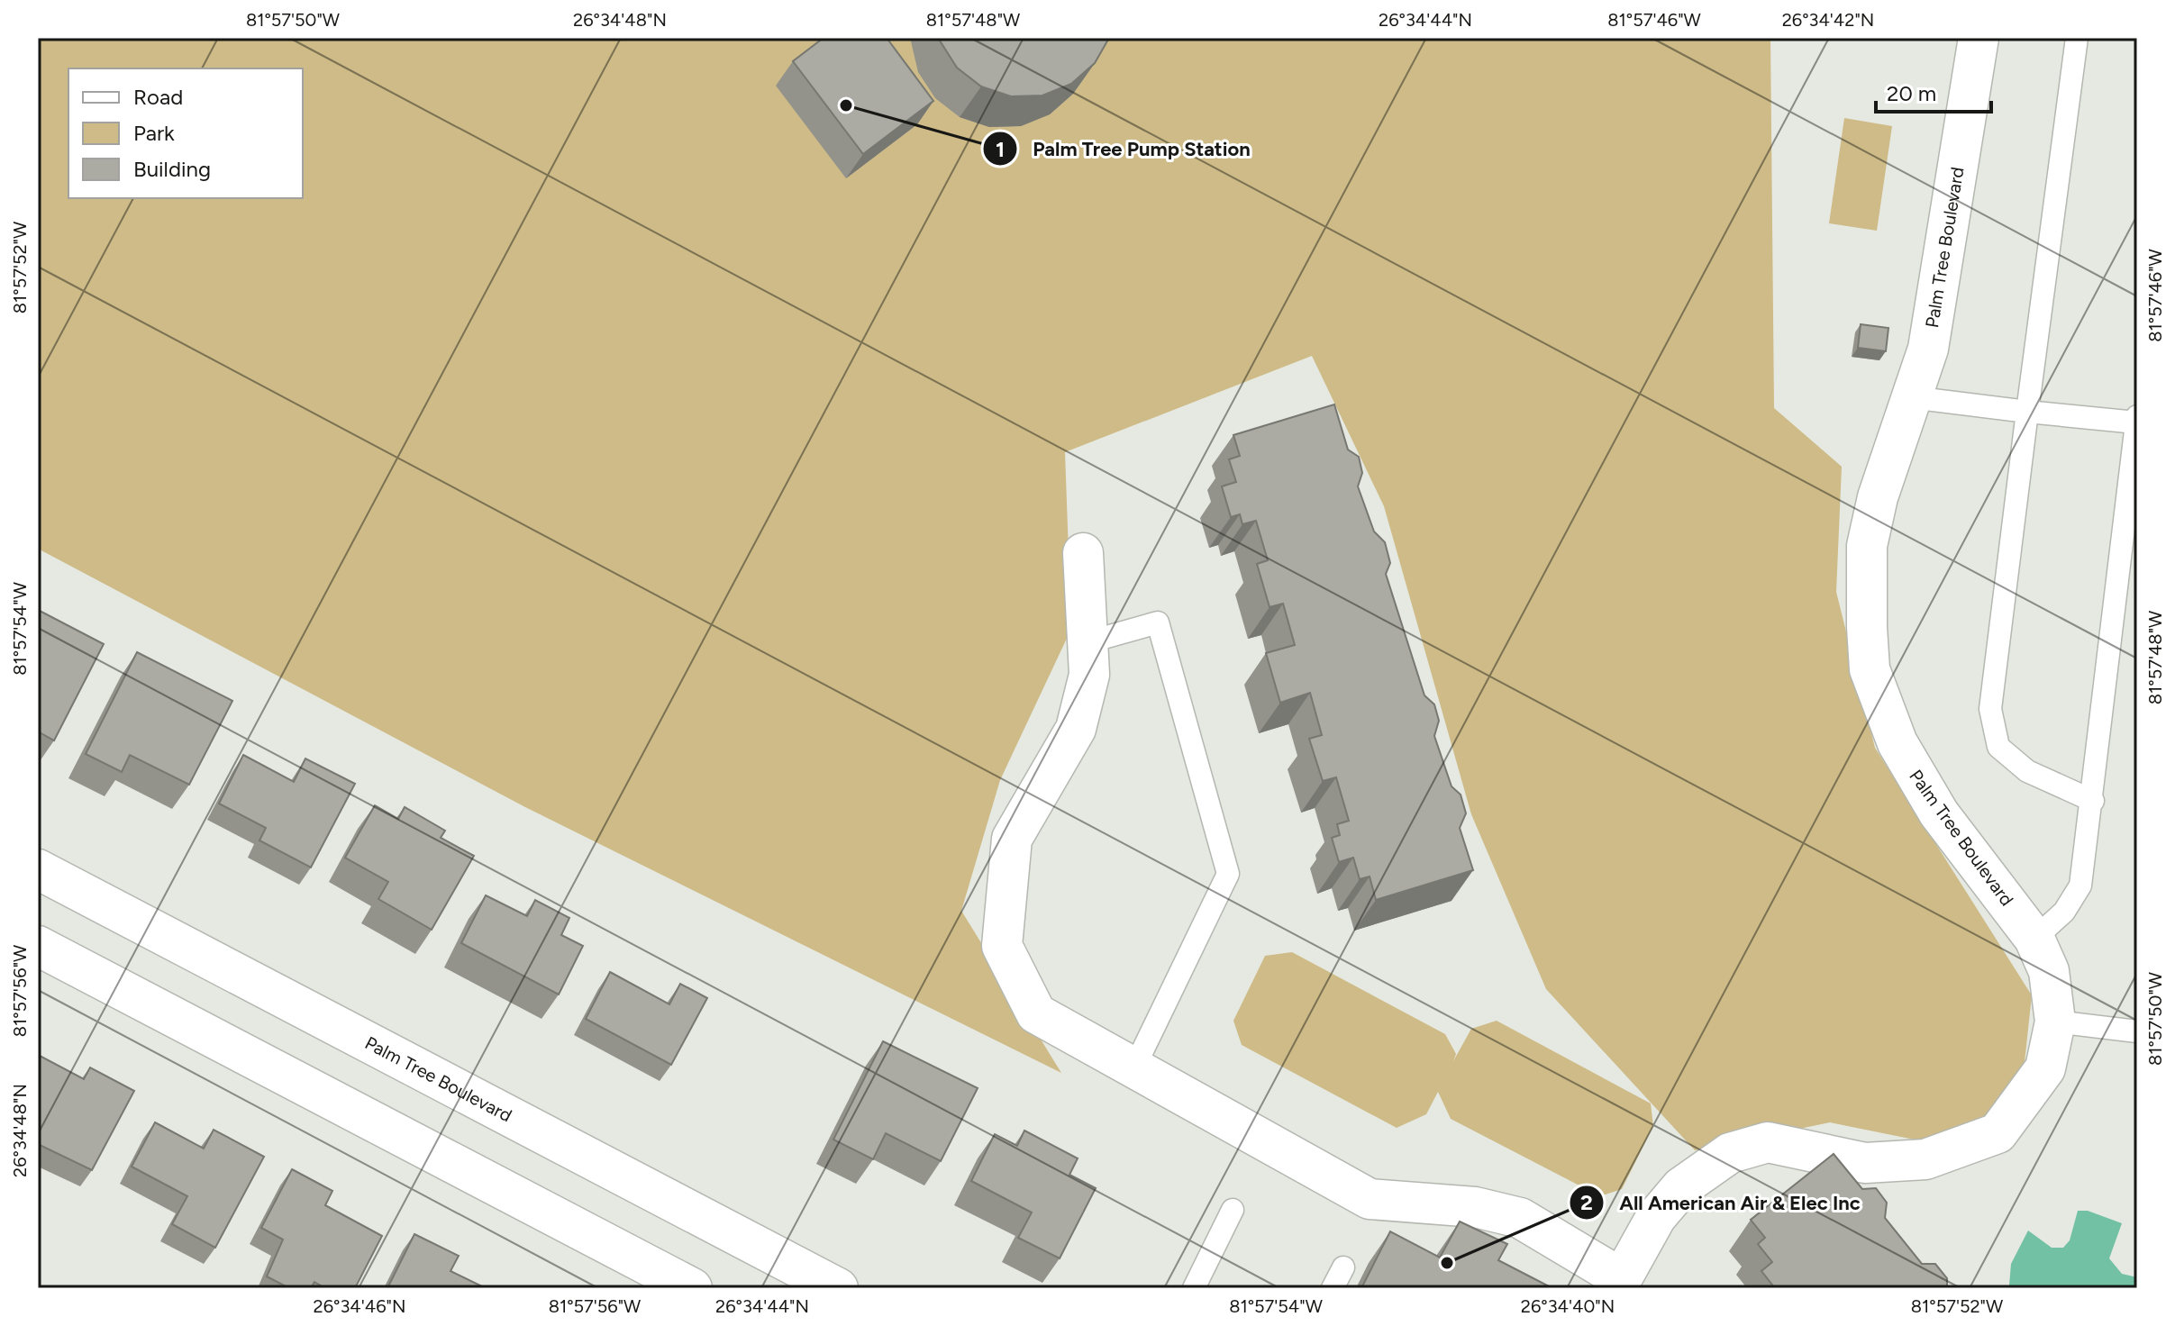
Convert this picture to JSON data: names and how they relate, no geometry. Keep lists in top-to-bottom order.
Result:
{
  "streets": {
    "street": ["Palm Tree Boulevard"]
  },
  "places": ["Palm Tree Pump Station", "All American Air & Elec Inc"],
  "legend": ["Road", "Park", "Building"],
  "scale_bar": "20 m",
  "coordinates": [
    "81°57'50\"W",
    "26°34'48\"N",
    "81°57'48\"W",
    "26°34'44\"N",
    "81°57'46\"W",
    "26°34'42\"N",
    "81°57'52\"W",
    "81°57'54\"W",
    "81°57'56\"W",
    "26°34'46\"N",
    "26°34'40\"N"
  ]
}
